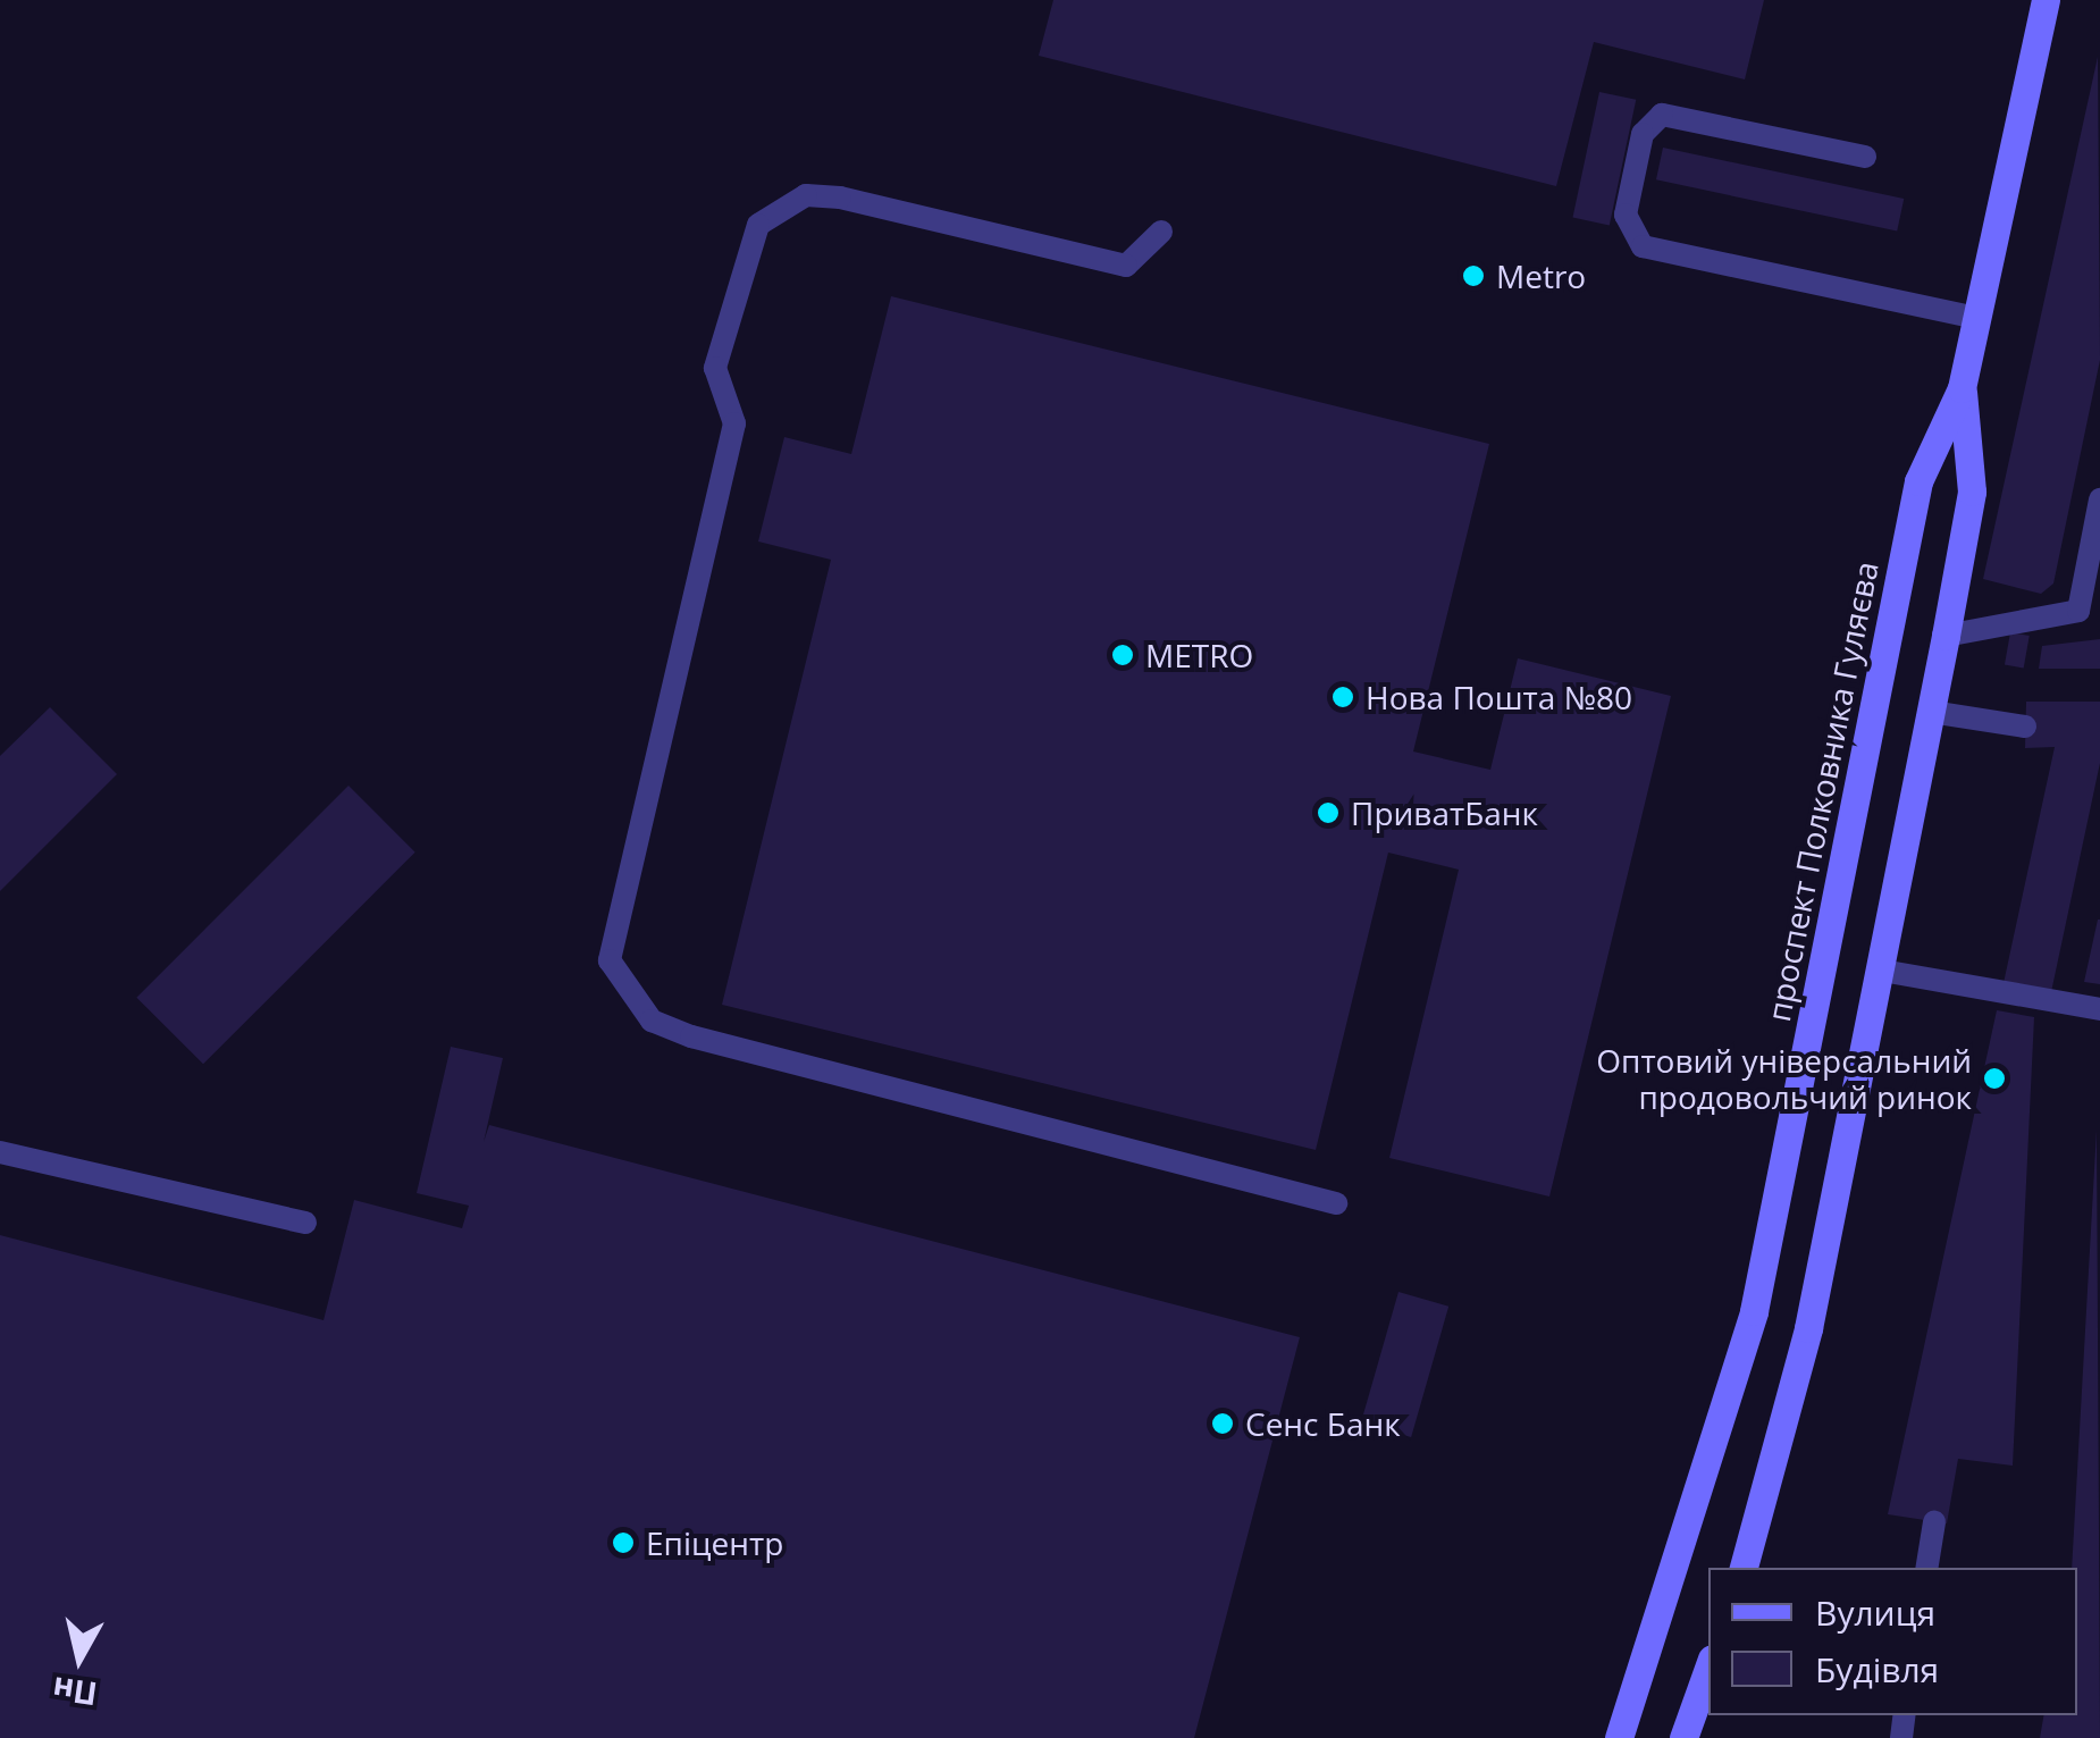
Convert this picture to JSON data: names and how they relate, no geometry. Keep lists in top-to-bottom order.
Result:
{
  "streets": {
    "main road": ["проспект Полковника Гуляєва"]
  },
  "places": [
    "Metro",
    "METRO",
    "Нова Пошта №80",
    "ПриватБанк",
    "Оптовий універсальний продовольчий ринок",
    "Сенс Банк",
    "Епіцентр"
  ],
  "legend": ["Вулиця", "Будівля"],
  "north": "bottom"
}
